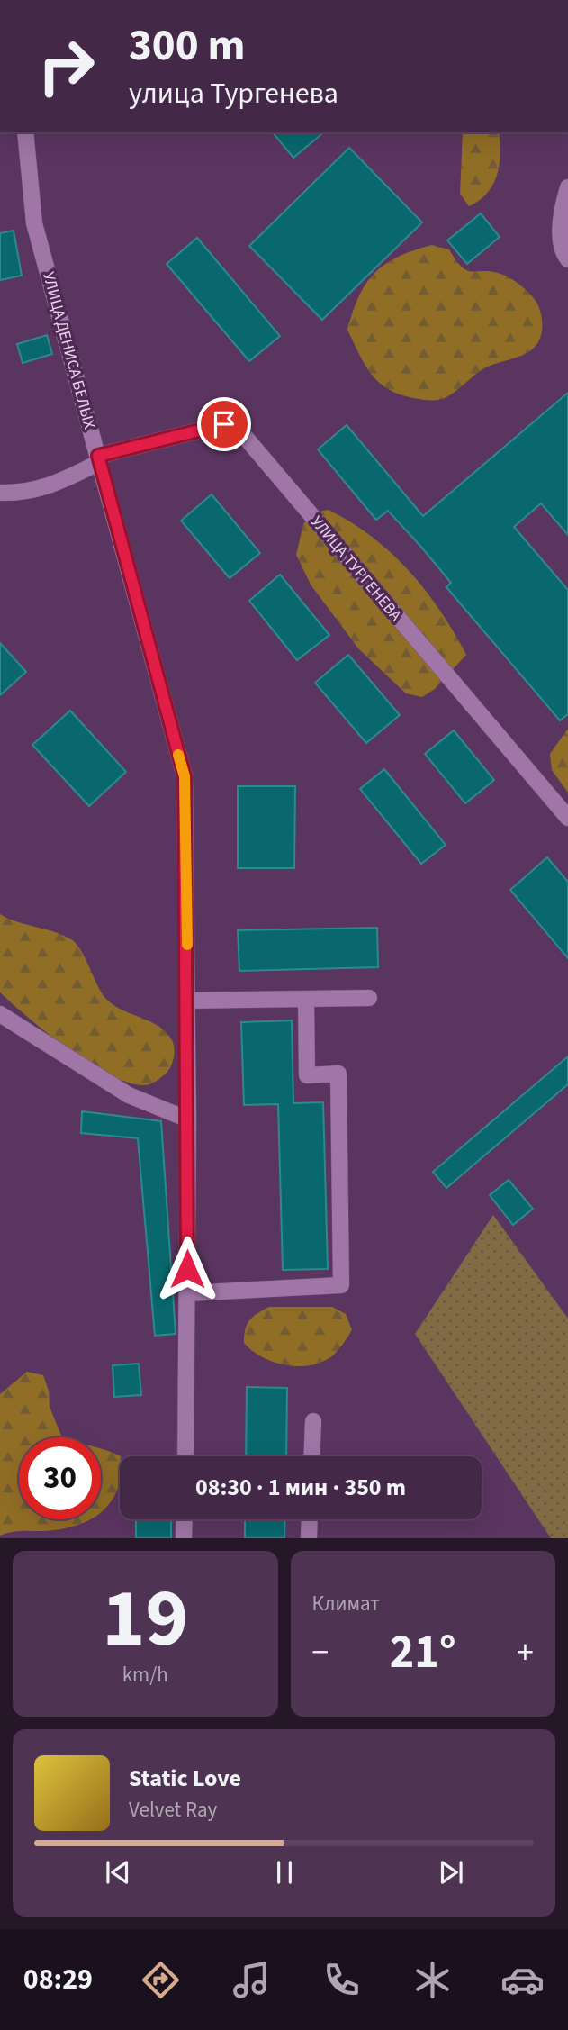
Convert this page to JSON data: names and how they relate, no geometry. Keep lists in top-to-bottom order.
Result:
{
  "streets": {
    "street": ["УЛИЦА ДЕНИСА БЕЛЫХ", "УЛИЦА ТУРГЕНЕВА"]
  },
  "crossings": [
    ["УЛИЦА ДЕНИСА БЕЛЫХ", "УЛИЦА ТУРГЕНЕВА"]
  ],
  "page": {
    "turn": ["300 m", "улица Тургенева"],
    "limit": "30",
    "trip": "08:30 · 1 мин · 350 m",
    "tile": [
      ["19", "km/h"],
      "Климат"
    ],
    "heat": ["−", "21°", "+"],
    "song": ["Static Love", "Velvet Ray"],
    "tabs": "08:29"
  }
}
